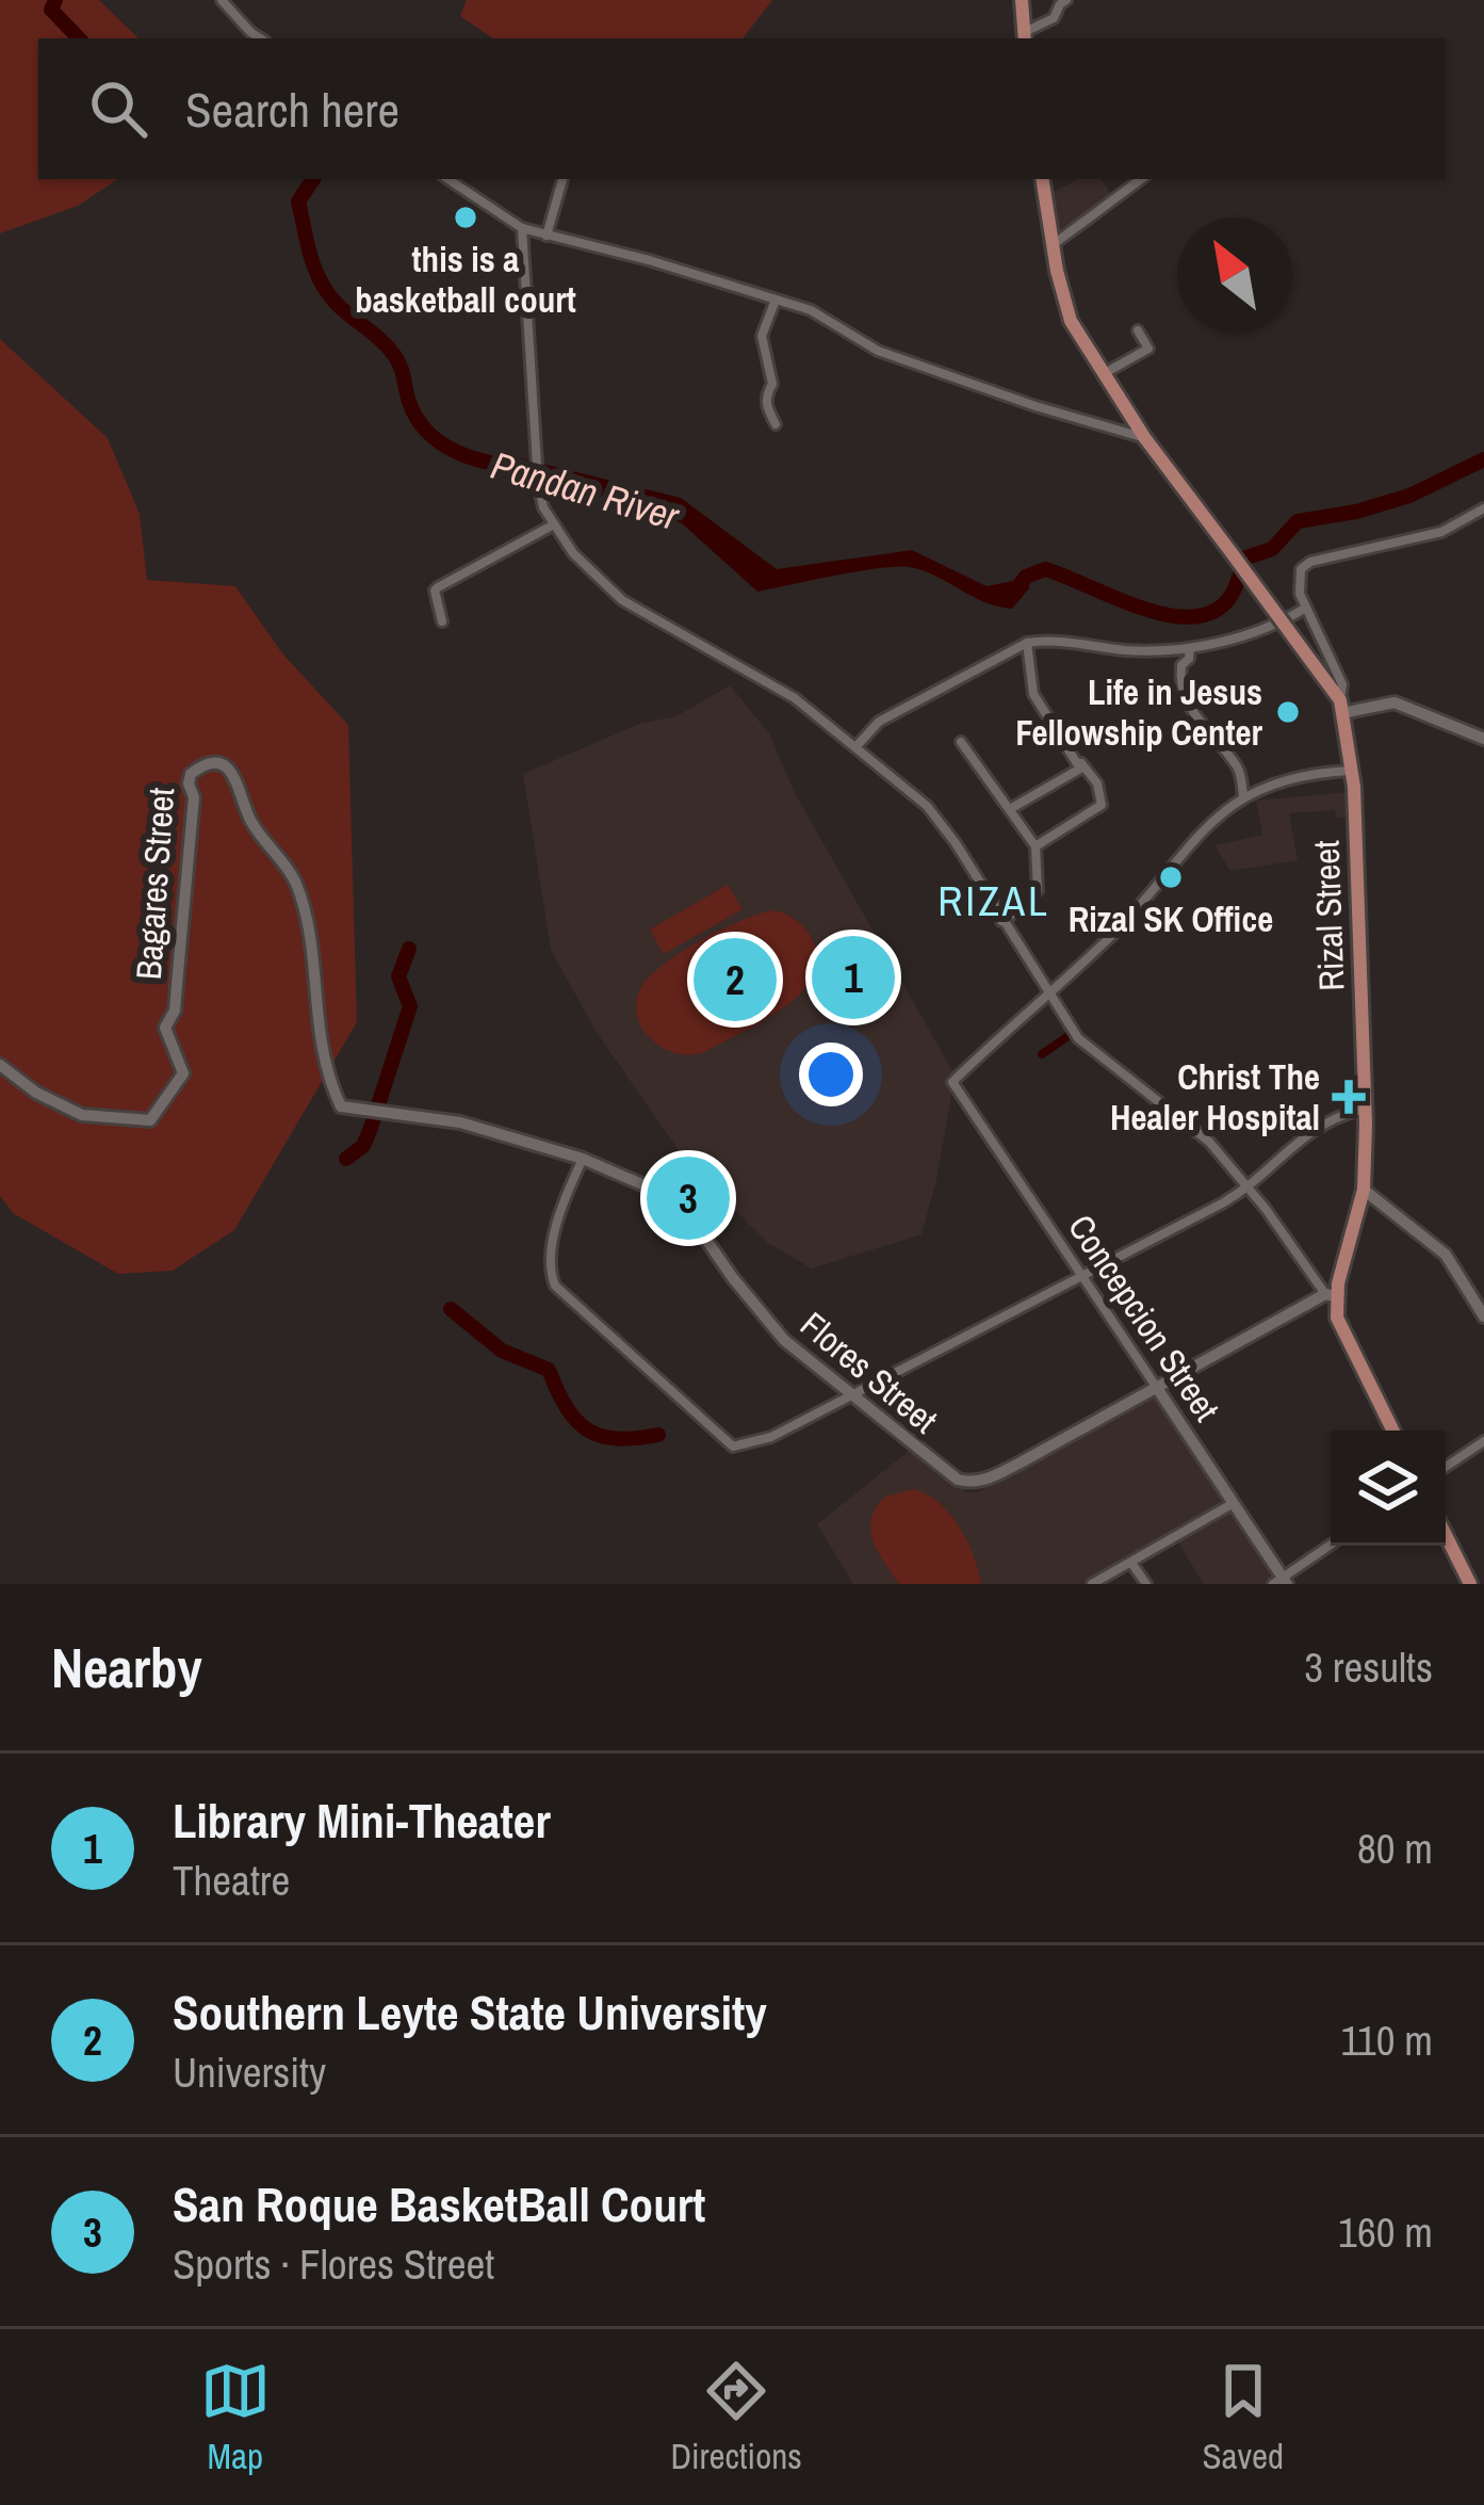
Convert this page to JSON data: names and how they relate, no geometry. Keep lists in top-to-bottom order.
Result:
{
  "streets": {
    "main road": ["Rizal Street"],
    "street": ["Bagares Street", "Concepcion Street", "Flores Street"]
  },
  "crossings": [
    ["Bagares Street", "Flores Street"],
    ["Rizal Street", "Flores Street"],
    ["Concepcion Street", "Flores Street"]
  ],
  "districts": ["RIZAL"],
  "water": ["Pandan River"],
  "places": {
    "other": ["this is a basketball court", "Life in Jesus Fellowship Center", "Rizal SK Office"],
    "health": ["Christ The Healer Hospital"]
  },
  "north": "top left",
  "page": {
    "search": "Search here",
    "pins": ["1", "2", "3"],
    "heading": ["Nearby", "3 results"],
    "list": [
      {
        "mark": "1",
        "name": "Library Mini-Theater",
        "note": "Theatre",
        "value": "80 m"
      },
      {
        "mark": "2",
        "name": "Southern Leyte State University",
        "note": "University",
        "value": "110 m"
      },
      {
        "mark": "3",
        "name": "San Roque BasketBall Court",
        "note": "Sports · Flores Street",
        "value": "160 m"
      }
    ],
    "nav": ["Map", "Directions", "Saved"]
  }
}
